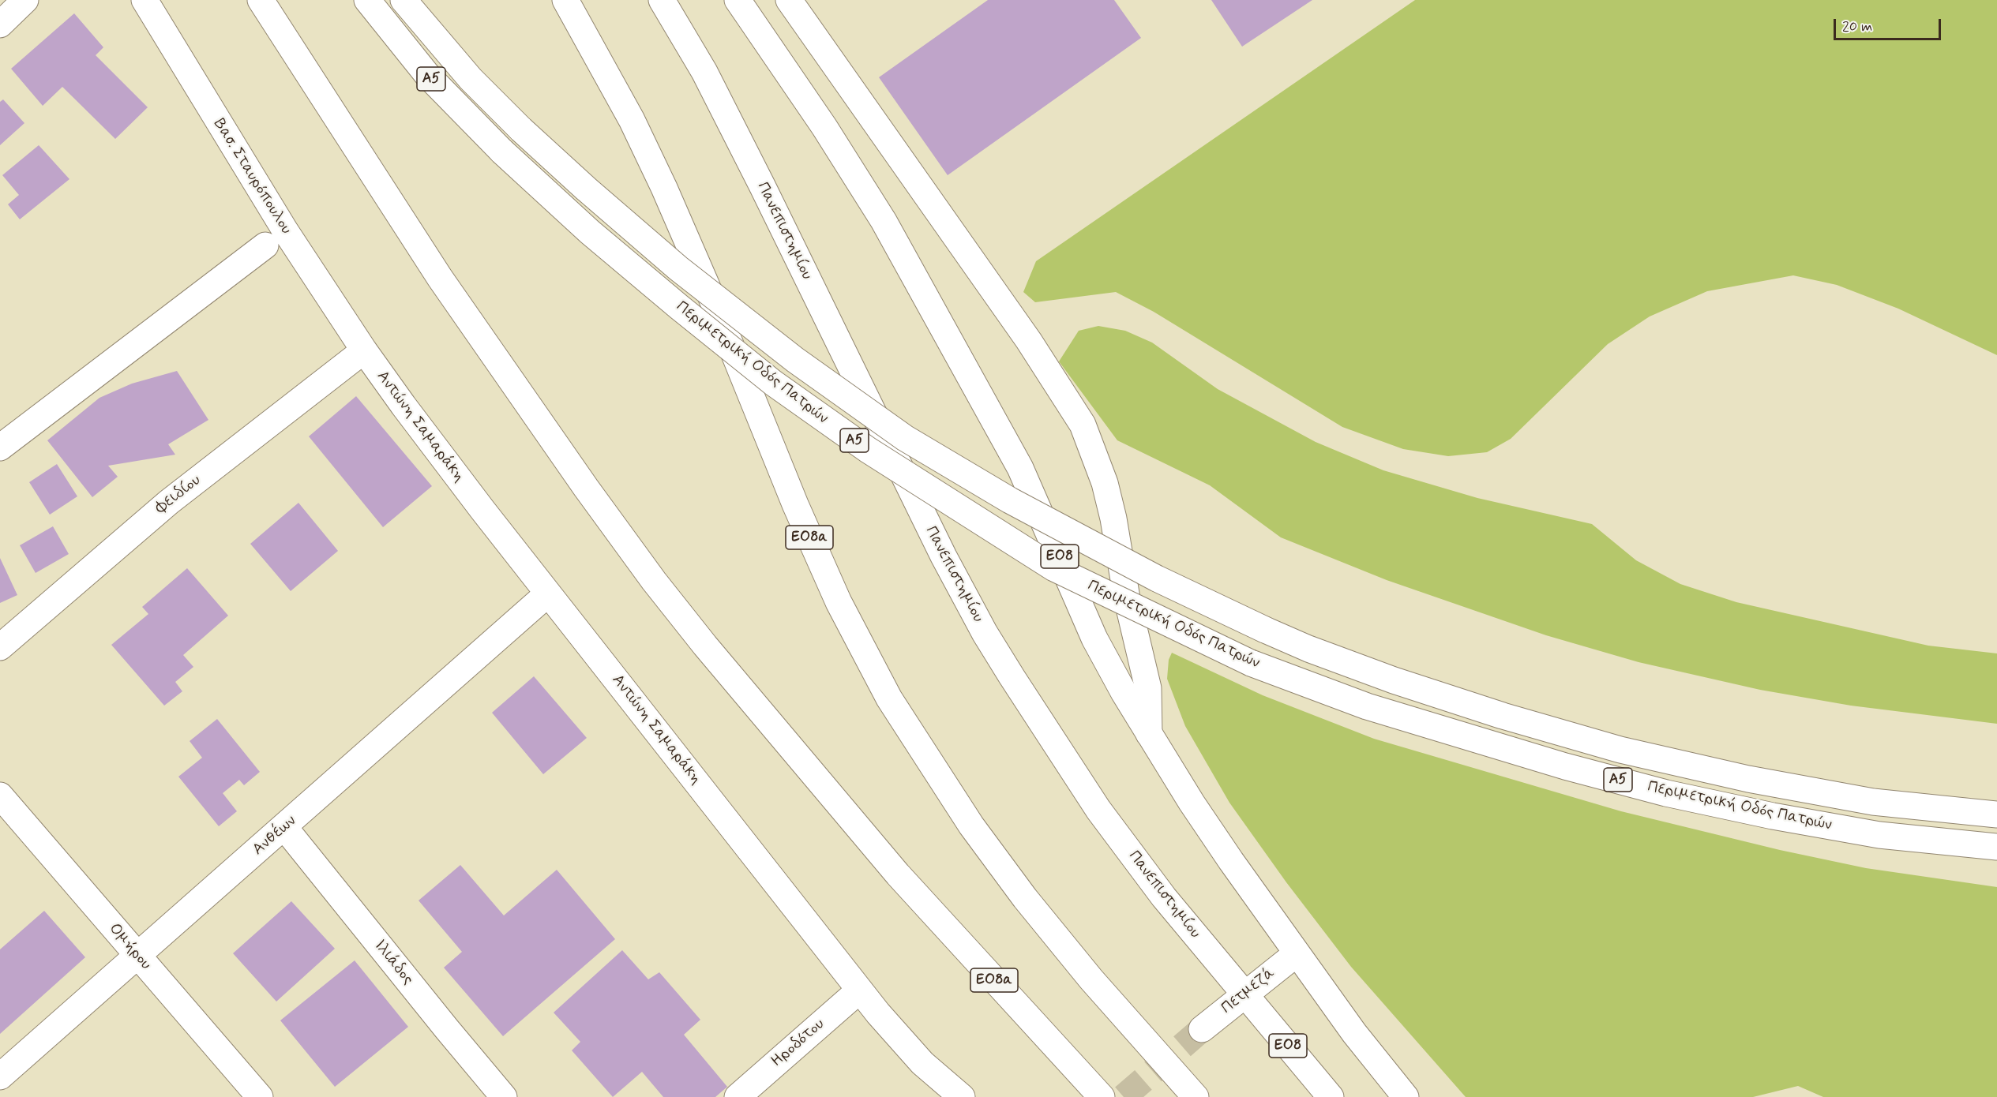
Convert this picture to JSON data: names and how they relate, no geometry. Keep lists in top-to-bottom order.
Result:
{
  "streets": {
    "main road": [
      "Α5",
      "Βασ. Σταυρόπουλου",
      "Πανεπιστημίου",
      "Περιμετρική Οδός Πατρών",
      "Αντώνη Σαμαράκη",
      "Φειδίου",
      "ΕΟ8α",
      "ΕΟ8",
      "Ανθέων",
      "Ομήρου",
      "Ιλιάδος",
      "Πετμεζά",
      "Ηροδότου"
    ]
  },
  "crossings": [
    ["Βασ. Σταυρόπουλου", "Αντώνη Σαμαράκη"],
    ["Βασ. Σταυρόπουλου", "Φειδίου"],
    ["Πανεπιστημίου", "Πετμεζά"],
    ["Αντώνη Σαμαράκη", "Φειδίου"],
    ["Αντώνη Σαμαράκη", "Ανθέων"],
    ["Αντώνη Σαμαράκη", "Ηροδότου"],
    ["ΕΟ8", "Πετμεζά"],
    ["Ανθέων", "Ομήρου"],
    ["Ανθέων", "Ιλιάδος"]
  ],
  "scale_bar": "20 m"
}
